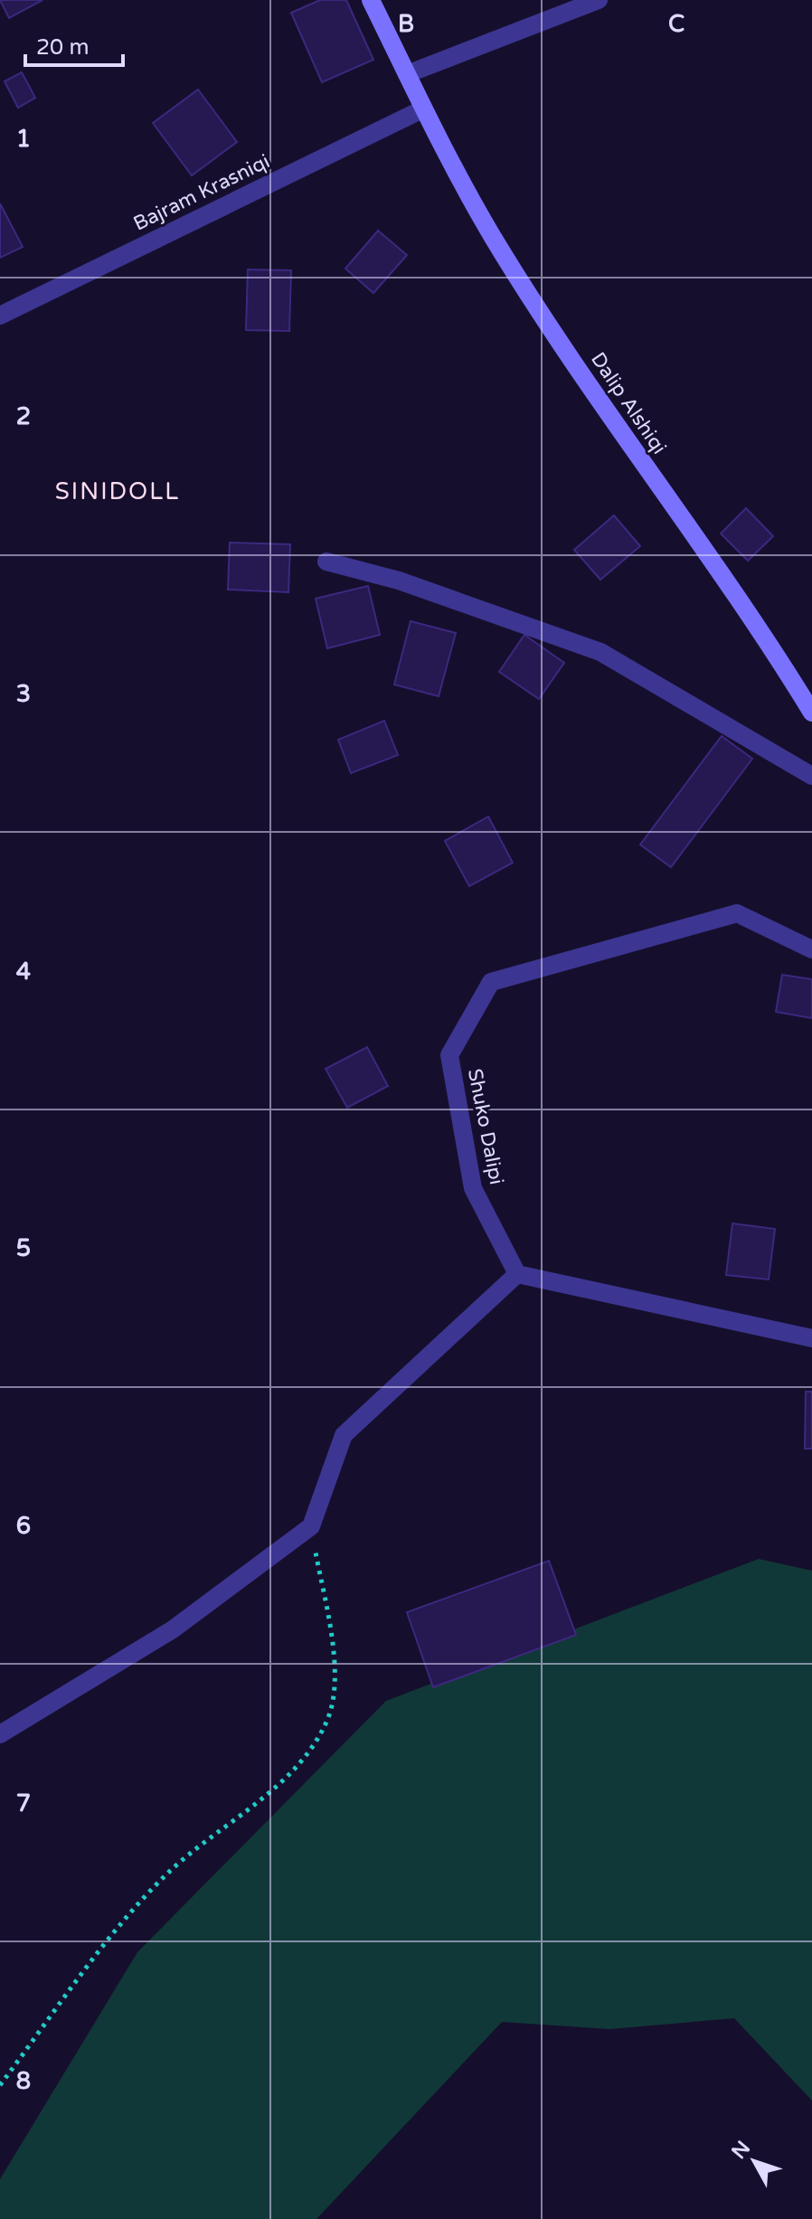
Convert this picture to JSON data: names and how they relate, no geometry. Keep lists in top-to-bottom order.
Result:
{
  "streets": {
    "street": ["Bajram Krasniqi", "Dalip Alshiqi", "Shuko Dalipi"]
  },
  "crossings": [
    ["Bajram Krasniqi", "Dalip Alshiqi"]
  ],
  "districts": ["SINIDOLL"],
  "scale_bar": "20 m",
  "north": "top left",
  "grid": {
    "columns": ["B", "C"],
    "rows": [
      "1",
      "2",
      "3",
      "4",
      "5",
      "6",
      "7",
      "8"
    ]
  }
}
